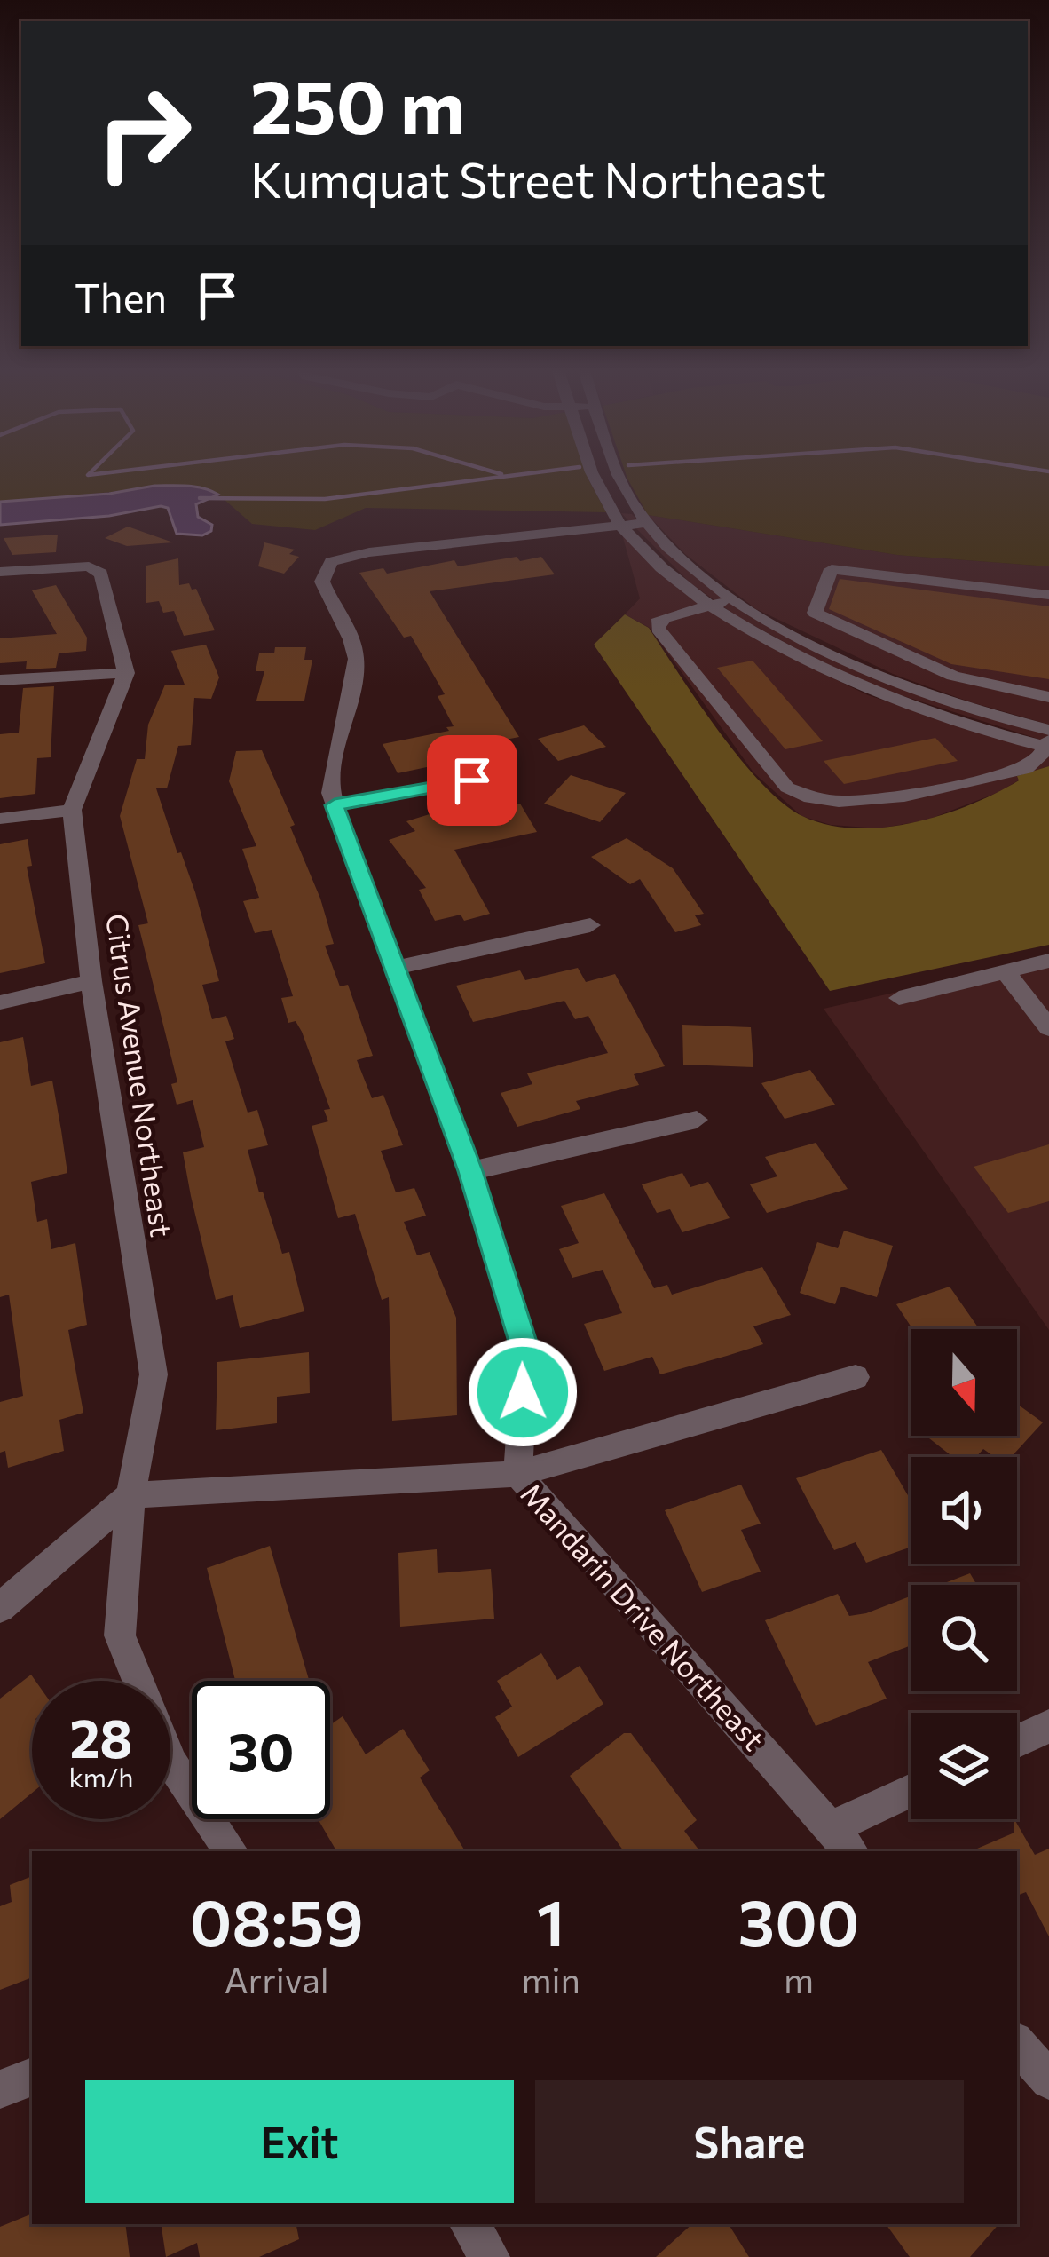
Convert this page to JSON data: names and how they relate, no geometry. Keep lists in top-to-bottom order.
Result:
{
  "streets": {
    "street": ["Citrus Avenue Northeast", "Mandarin Drive Northeast"]
  },
  "north": "bottom",
  "page": {
    "turn": ["250 m", "Kumquat Street Northeast"],
    "then": "Then",
    "speed": "28 km/h",
    "limit": "30",
    "eta": [
      "08:59",
      "Arrival",
      "1",
      "min",
      "300",
      "m"
    ],
    "buttons": ["Exit", "Share"]
  }
}
